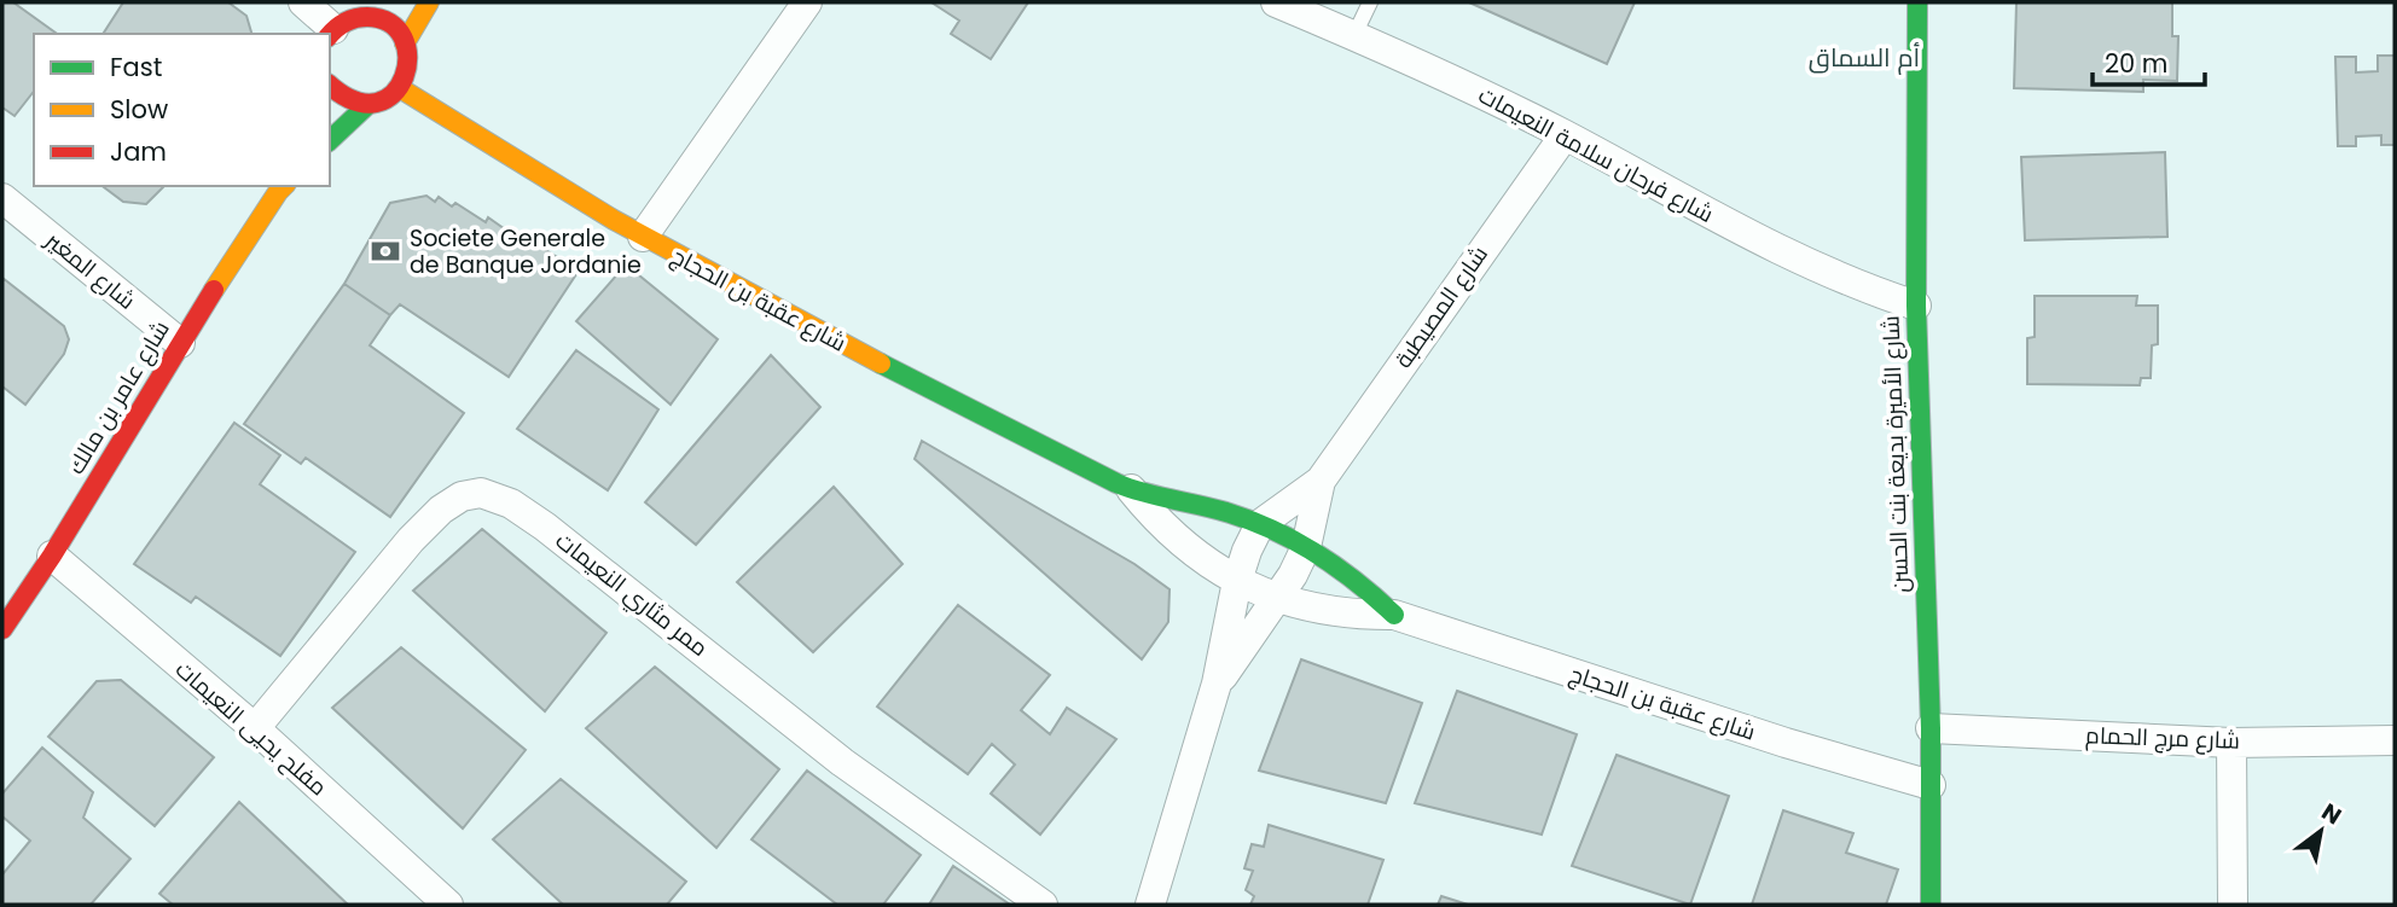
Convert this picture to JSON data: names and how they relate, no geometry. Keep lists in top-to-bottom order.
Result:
{
  "streets": {
    "street": [
      "شارع فرحان سلامة النعيمات",
      "شارع المغير",
      "شارع عقبة بن الحجاج",
      "شارع المصيطبة",
      "شارع عامر بن مالك",
      "شارع الأميرة بديعة بنت الحسن",
      "ممر مثاري النعيمات",
      "مفلح يحيى النعيمات",
      "شارع مرج الحمام"
    ]
  },
  "crossings": [
    ["شارع فرحان سلامة النعيمات", "شارع المصيطبة"],
    ["شارع فرحان سلامة النعيمات", "شارع الأميرة بديعة بنت الحسن"],
    ["شارع المغير", "شارع عامر بن مالك"],
    ["شارع عقبة بن الحجاج", "شارع المصيطبة"],
    ["شارع عقبة بن الحجاج", "شارع الأميرة بديعة بنت الحسن"],
    ["شارع عامر بن مالك", "مفلح يحيى النعيمات"],
    ["شارع الأميرة بديعة بنت الحسن", "شارع مرج الحمام"],
    ["ممر مثاري النعيمات", "مفلح يحيى النعيمات"]
  ],
  "districts": ["أم السماق"],
  "places": {
    "bank": ["Societe Generale de Banque Jordanie"]
  },
  "legend": ["Fast", "Slow", "Jam"],
  "scale_bar": "20 m",
  "north": "top right"
}
